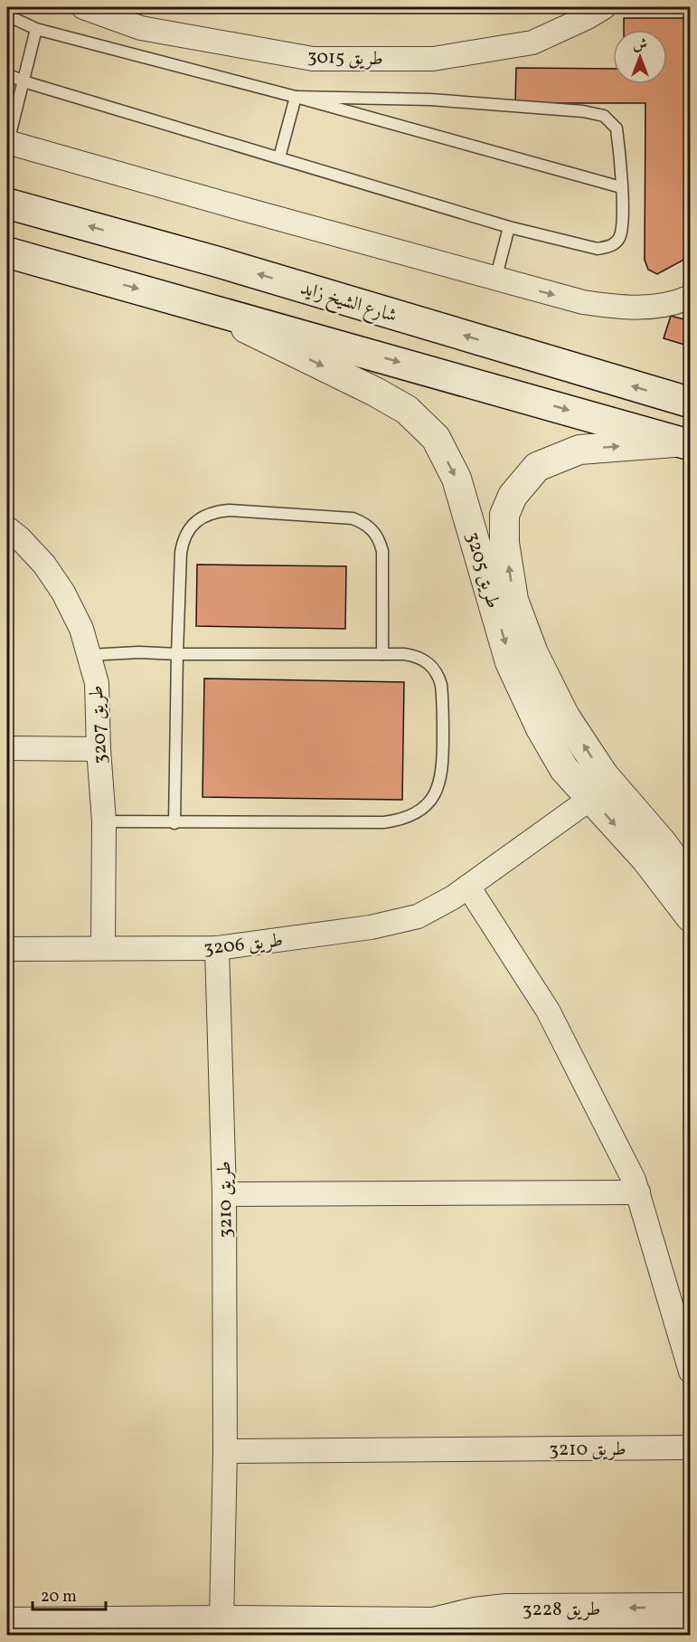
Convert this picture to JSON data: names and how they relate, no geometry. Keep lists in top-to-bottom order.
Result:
{
  "streets": {
    "main road": ["شارع الشيخ زايد"],
    "street": [
      "طريق 3015",
      "طريق 3205",
      "طريق 3207",
      "طريق 3206",
      "طريق 3210",
      "طريق 3228"
    ]
  },
  "crossings": [
    ["طريق 3205", "طريق 3206"],
    ["طريق 3207", "طريق 3206"],
    ["طريق 3206", "طريق 3210"],
    ["طريق 3210", "طريق 3228"]
  ],
  "scale_bar": "20 m",
  "north": "top"
}
